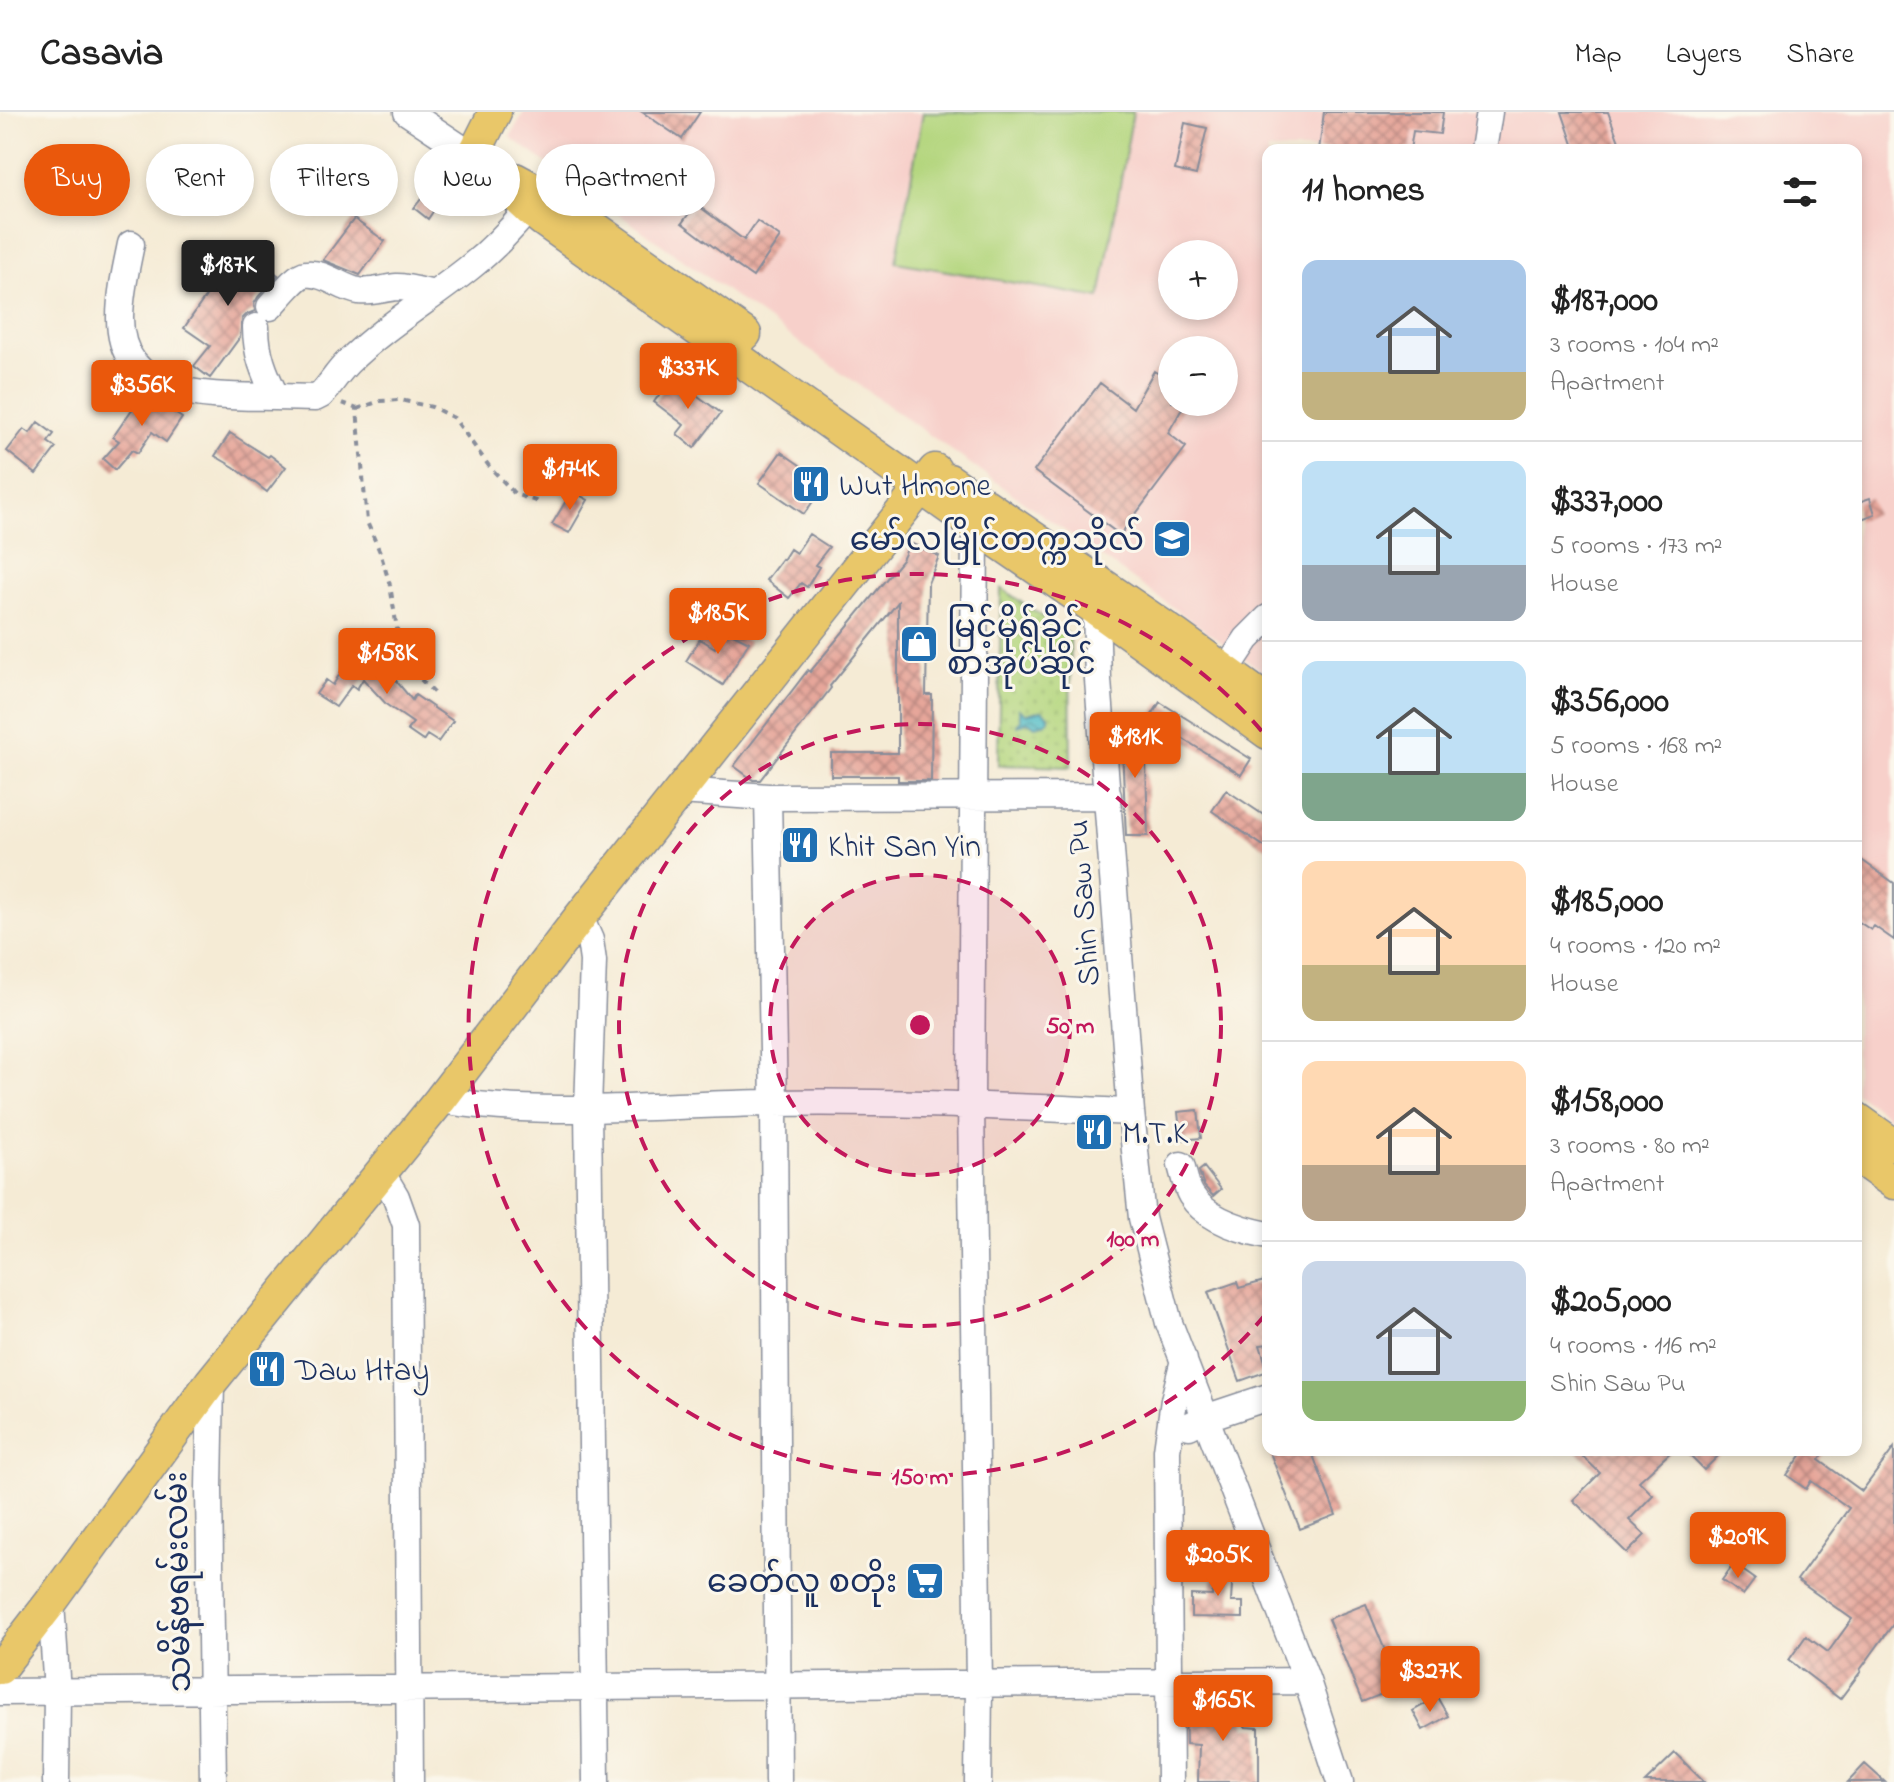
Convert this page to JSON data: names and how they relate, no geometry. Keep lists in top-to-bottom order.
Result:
{
  "streets": {
    "street": ["Shin Saw Pu", "သမိန်ဗရမ်းလမ်း"]
  },
  "places": {
    "restaurant": [
      "Wut Hmone",
      "Khit San Yin",
      "M.T.K",
      "Daw Htay"
    ],
    "school or university": ["မော်လမြိုင်တက္ကသိုလ်"],
    "shop": ["မြင့်မိုရ်ခိုင် စာအုပ်ဆိုင်"],
    "supermarket": ["ခေတ်လူ စတိုး"]
  },
  "page": {
    "header": "Casavia",
    "nav": ["Map", "Layers", "Share"],
    "chip": [
      "Buy",
      "Rent",
      "Filters",
      "New",
      "Apartment"
    ],
    "heading": "11 homes",
    "map_buttons": ["+", "−"],
    "price": [
      "$187K",
      "$337K",
      "$356K",
      "$174K",
      "$185K",
      "$158K",
      "$181K",
      "$209K",
      "$205K",
      "$327K",
      "$165K"
    ],
    "list": [
      {
        "name": "$187,000",
        "note": "3 rooms · 104 m² · Apartment"
      },
      {
        "name": "$337,000",
        "note": "5 rooms · 173 m² · House"
      },
      {
        "name": "$356,000",
        "note": "5 rooms · 168 m² · House"
      },
      {
        "name": "$185,000",
        "note": "4 rooms · 120 m² · House"
      },
      {
        "name": "$158,000",
        "note": "3 rooms · 80 m² · Apartment"
      },
      {
        "name": "$205,000",
        "note": "4 rooms · 116 m² · Shin Saw Pu"
      }
    ]
  },
  "rings": ["50 m", "100 m", "150 m"]
}
